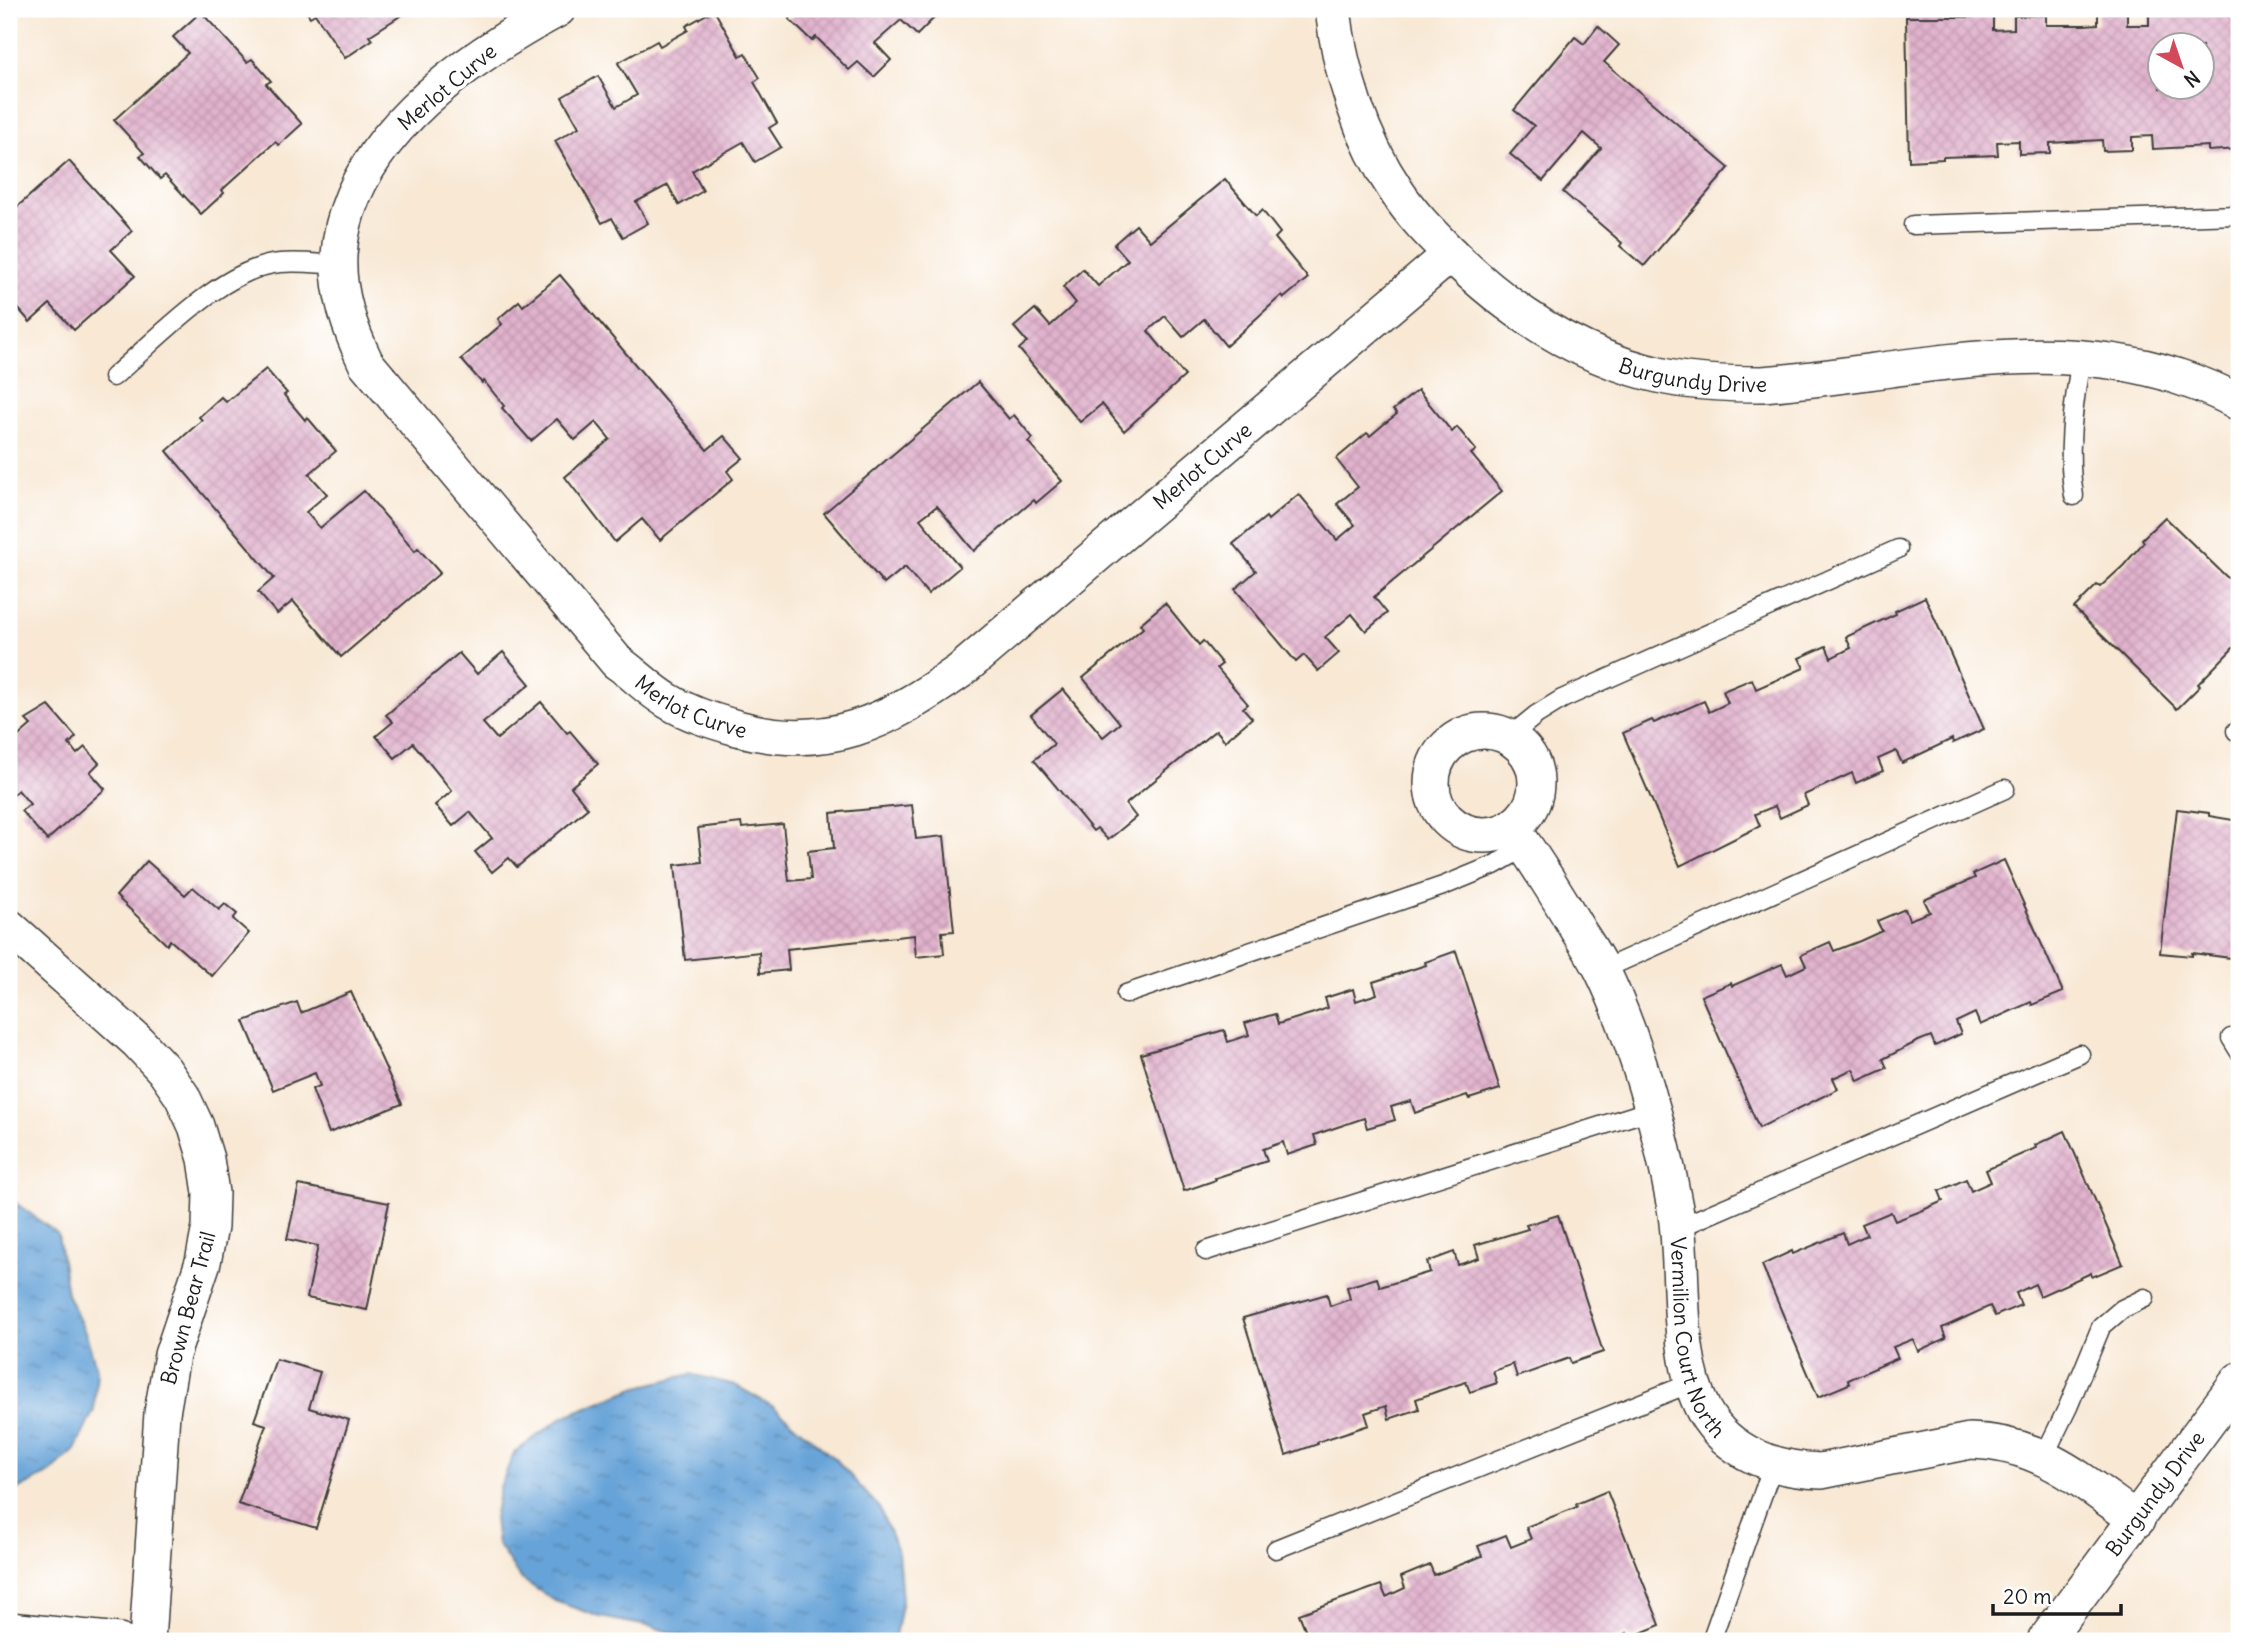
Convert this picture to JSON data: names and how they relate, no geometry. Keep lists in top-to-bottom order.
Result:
{
  "streets": {
    "street": [
      "Merlot Curve",
      "Burgundy Drive",
      "Brown Bear Trail",
      "Vermilion Court North"
    ]
  },
  "crossings": [
    ["Merlot Curve", "Burgundy Drive"],
    ["Burgundy Drive", "Vermilion Court North"]
  ],
  "scale_bar": "20 m",
  "north": "bottom right"
}
